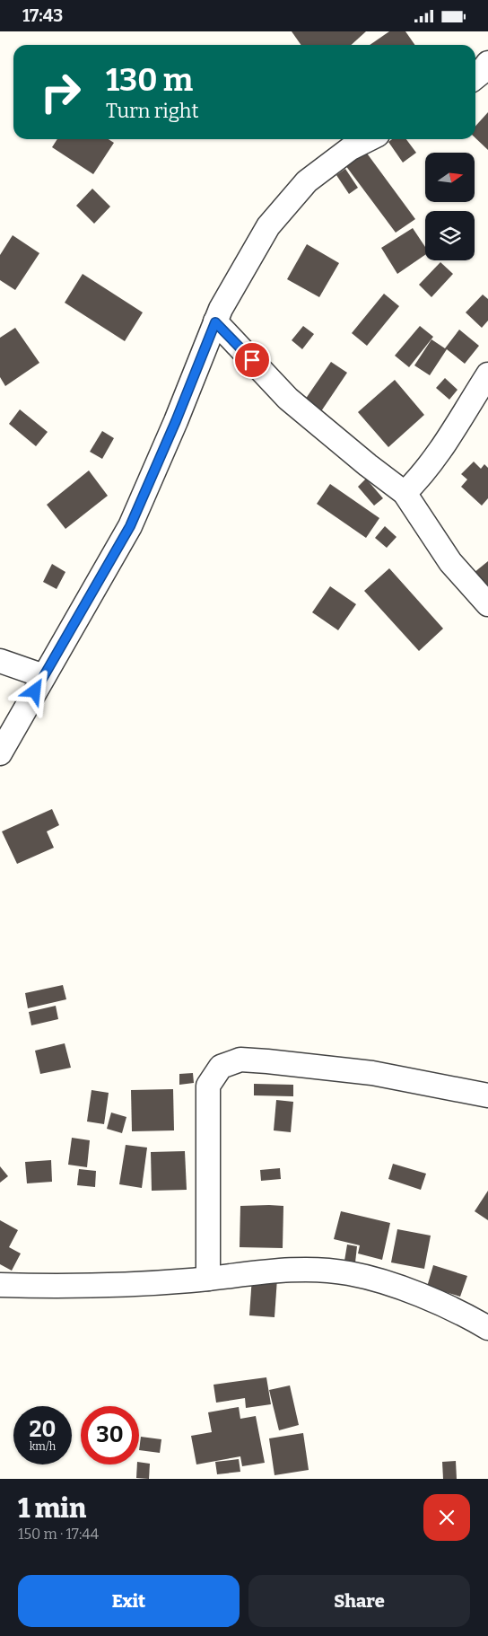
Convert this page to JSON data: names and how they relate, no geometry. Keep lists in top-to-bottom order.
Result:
{
  "north": "right",
  "page": {
    "status": "17:43",
    "turn": ["130 m", "Turn right"],
    "speed": "20 km/h",
    "limit": "30",
    "heading": ["1 min", "150 m · 17:44"],
    "buttons": ["Exit", "Share"]
  }
}
